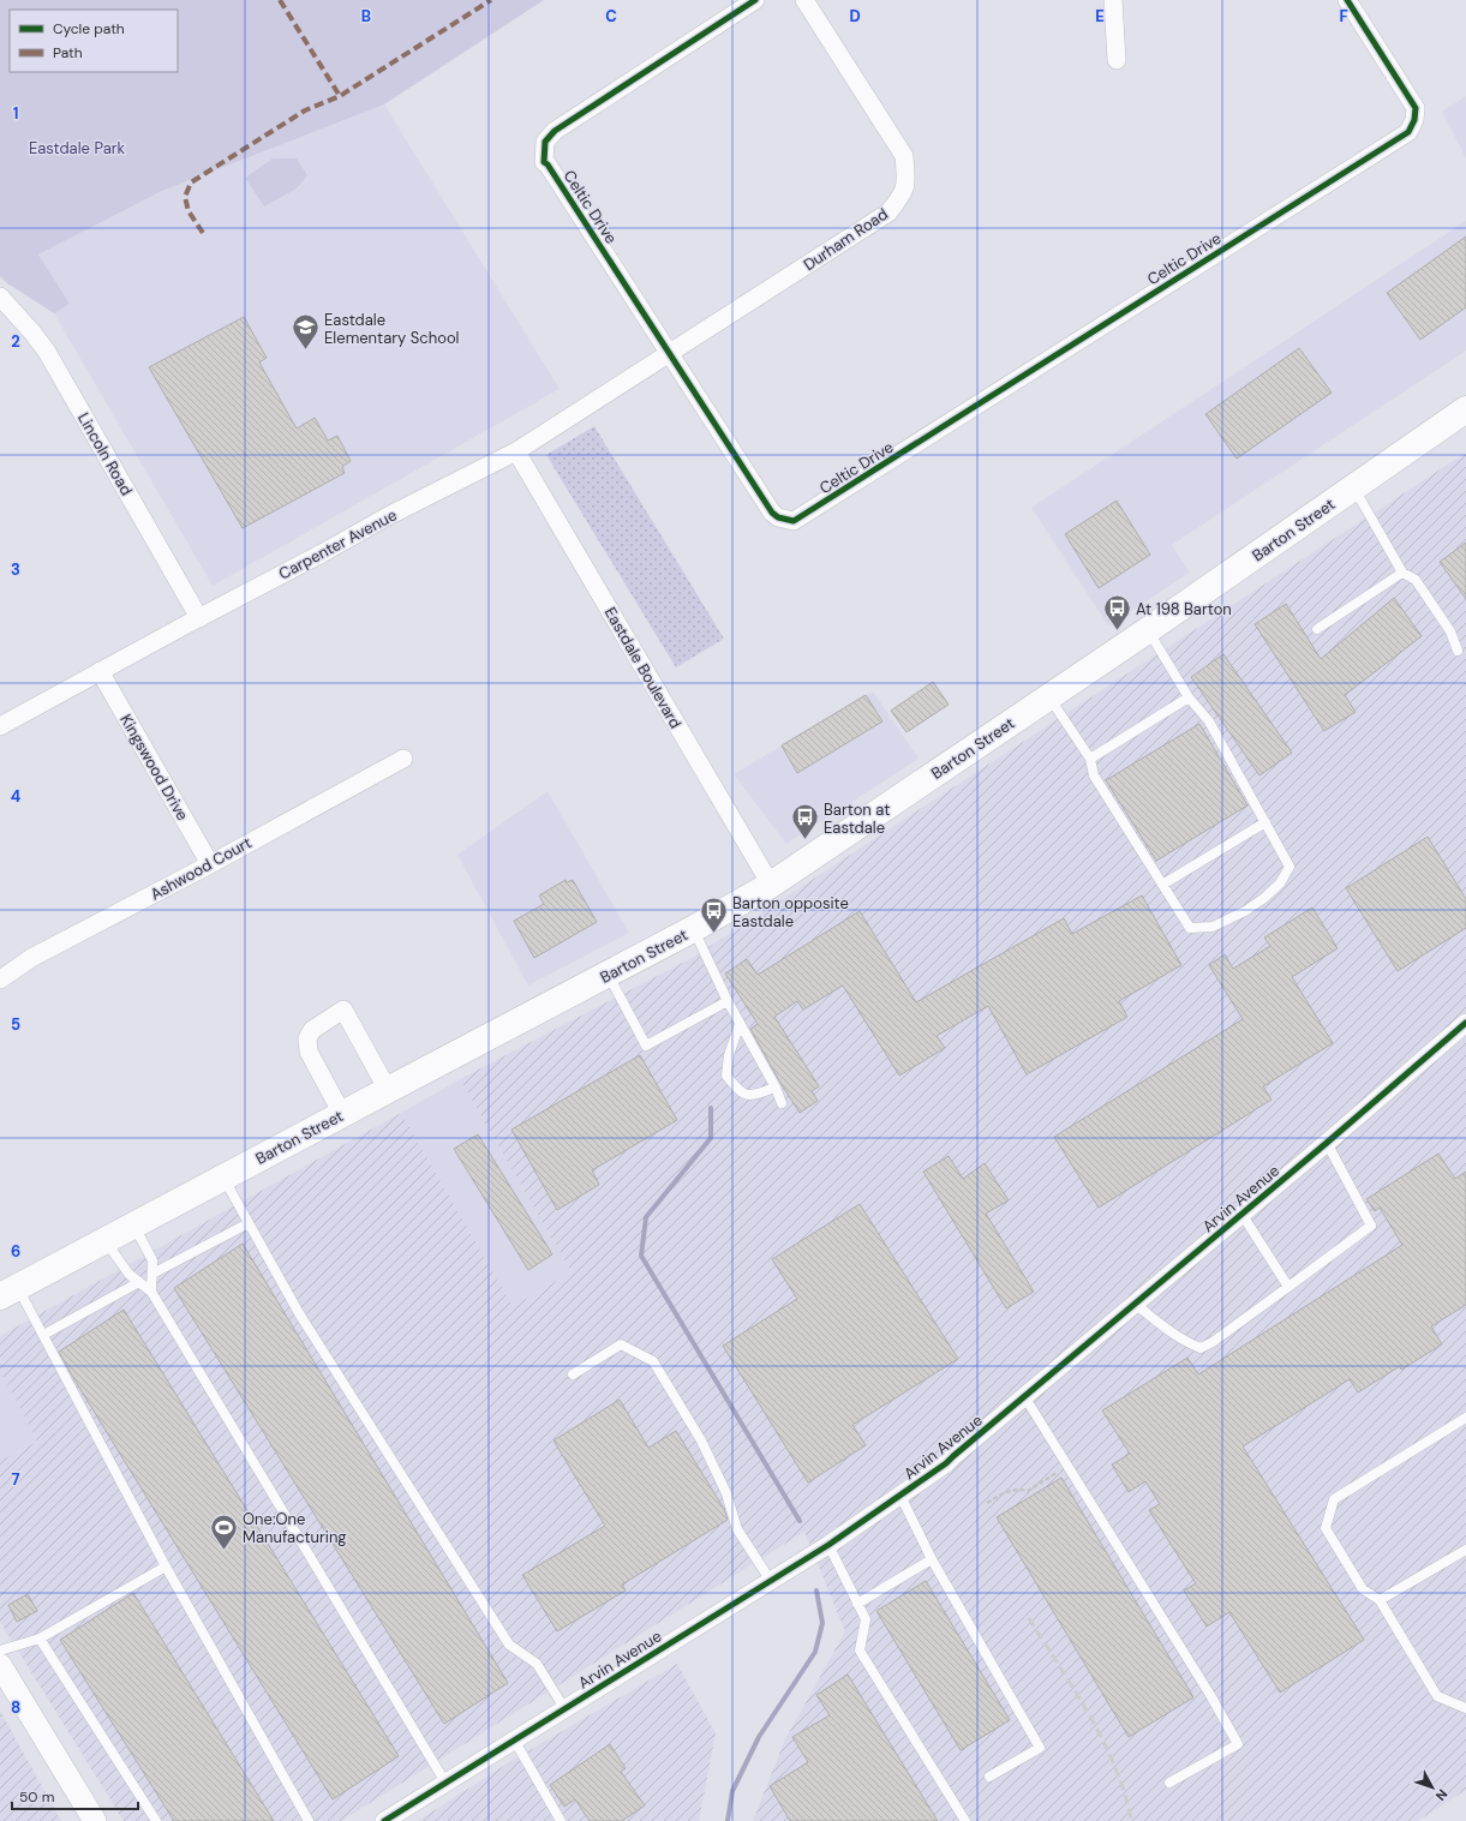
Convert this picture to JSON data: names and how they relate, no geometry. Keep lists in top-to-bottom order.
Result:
{
  "streets": {
    "main road": ["Barton Street"],
    "street": [
      "Celtic Drive",
      "Durham Road",
      "Lincoln Road",
      "Carpenter Avenue",
      "Eastdale Boulevard",
      "Kingswood Drive",
      "Ashwood Court",
      "Arvin Avenue"
    ]
  },
  "crossings": [
    ["Celtic Drive", "Durham Road"],
    ["Celtic Drive", "Carpenter Avenue"],
    ["Durham Road", "Carpenter Avenue"],
    ["Lincoln Road", "Carpenter Avenue"],
    ["Barton Street", "Eastdale Boulevard"],
    ["Carpenter Avenue", "Eastdale Boulevard"],
    ["Carpenter Avenue", "Kingswood Drive"],
    ["Kingswood Drive", "Ashwood Court"]
  ],
  "parks": ["Eastdale Park"],
  "places": {
    "school or university": ["Eastdale Elementary School"],
    "bus stop": ["At 198 Barton", "Barton at Eastdale", "Barton opposite Eastdale"],
    "sports": ["One:One Manufacturing"]
  },
  "legend": ["Cycle path", "Path"],
  "scale_bar": "50 m",
  "north": "bottom right",
  "grid": {
    "columns": [
      "B",
      "C",
      "D",
      "E",
      "F"
    ],
    "rows": [
      "1",
      "2",
      "3",
      "4",
      "5",
      "6",
      "7",
      "8"
    ]
  }
}
